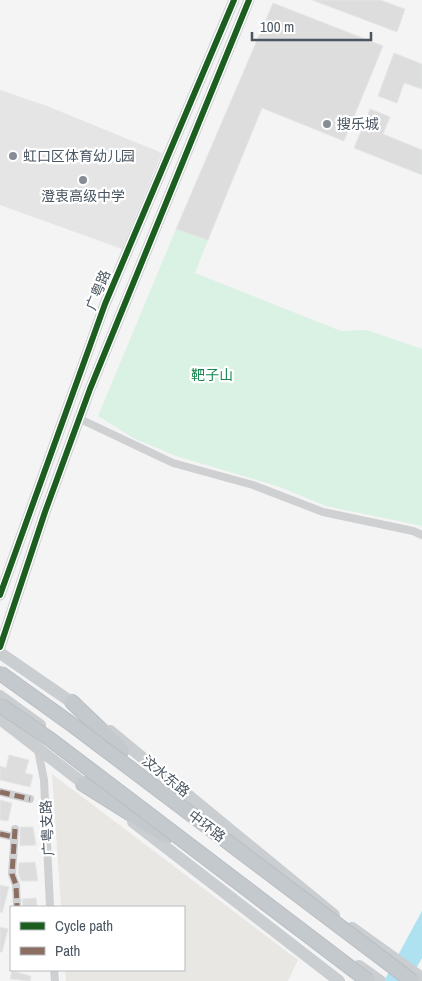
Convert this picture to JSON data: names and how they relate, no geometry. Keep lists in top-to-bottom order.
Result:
{
  "streets": {
    "highway": ["中环路"],
    "main road": ["广粤路", "汶水东路"],
    "street": ["广粤支路"]
  },
  "crossings": [
    ["汶水东路", "中环路"]
  ],
  "parks": ["靶子山"],
  "places": ["搜乐城", "虹口区体育幼儿园", "澄衷高级中学"],
  "legend": ["Cycle path", "Path"],
  "scale_bar": "100 m"
}
